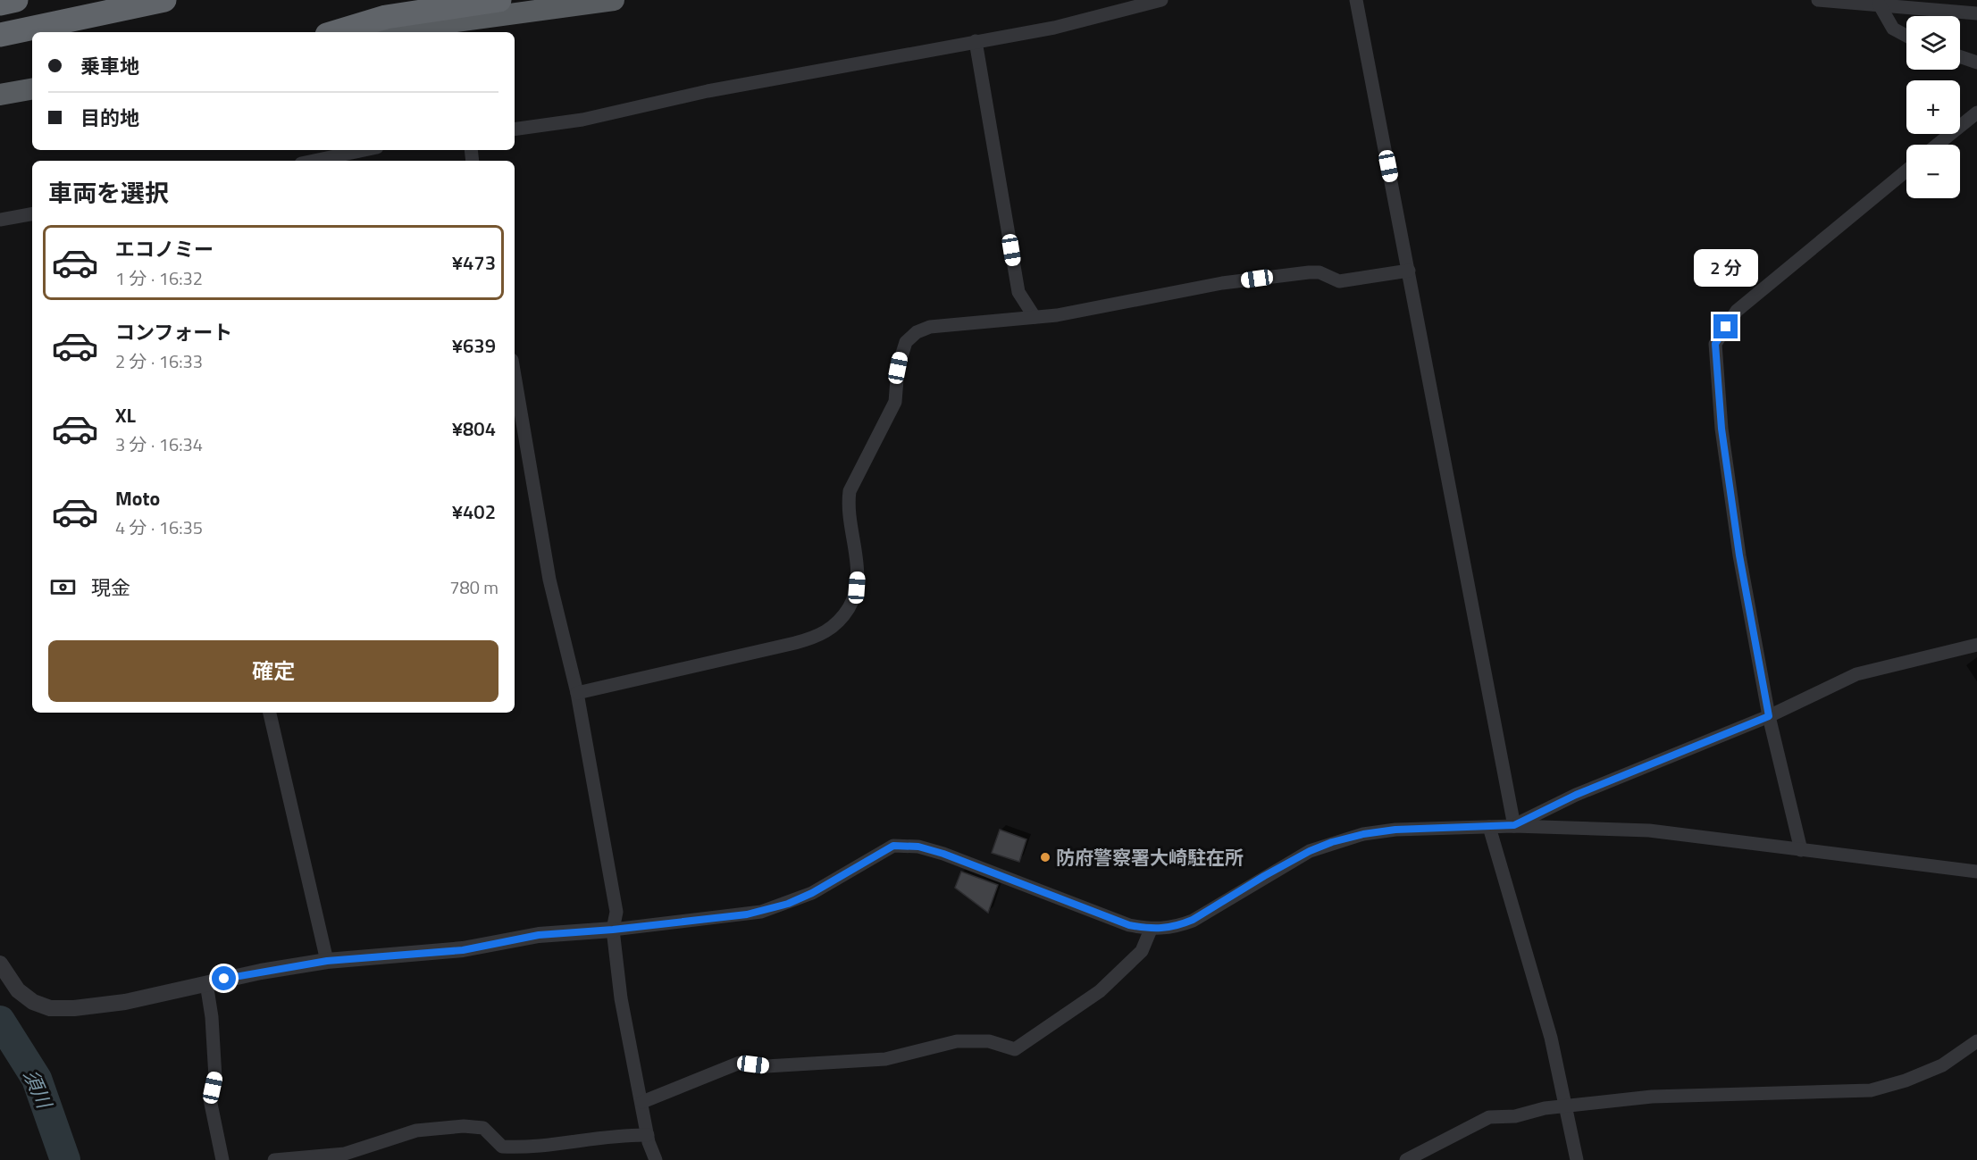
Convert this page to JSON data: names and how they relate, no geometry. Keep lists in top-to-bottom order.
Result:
{
  "water": ["須川"],
  "places": ["防府警察署大崎駐在所"],
  "page": {
    "map_buttons": ["+", "−"],
    "banner": ["乗車地", "目的地"],
    "heading": "車両を選択",
    "list": [
      {
        "name": "エコノミー",
        "note": "1 分 · 16:32",
        "value": "¥473"
      },
      {
        "name": "コンフォート",
        "note": "2 分 · 16:33",
        "value": "¥639"
      },
      {
        "name": "XL",
        "note": "3 分 · 16:34",
        "value": "¥804"
      },
      {
        "name": "Moto",
        "note": "4 分 · 16:35",
        "value": "¥402"
      }
    ],
    "bubble": "2 分",
    "pay": ["現金", "780 m"],
    "buttons": "確定"
  }
}
